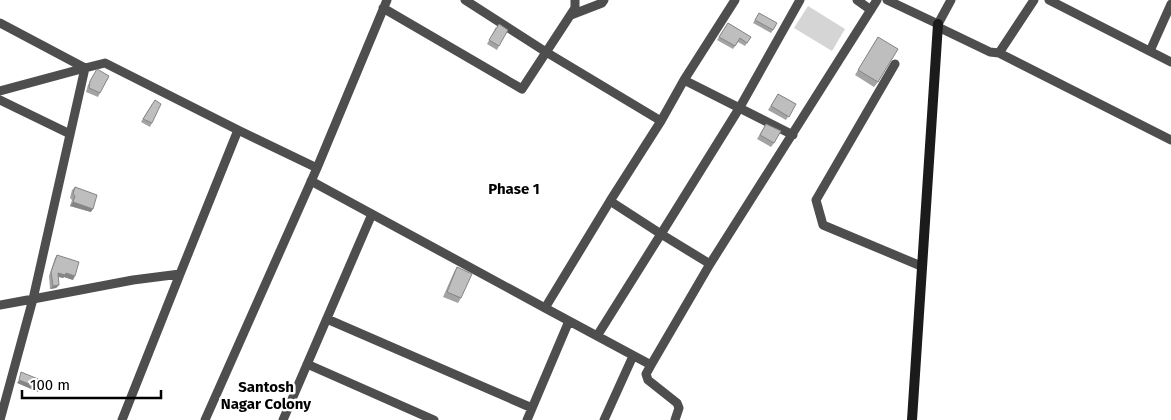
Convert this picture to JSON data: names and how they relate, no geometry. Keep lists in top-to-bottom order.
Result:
{
  "districts": ["Phase 1", "Santosh Nagar Colony"],
  "scale_bar": "100 m"
}
